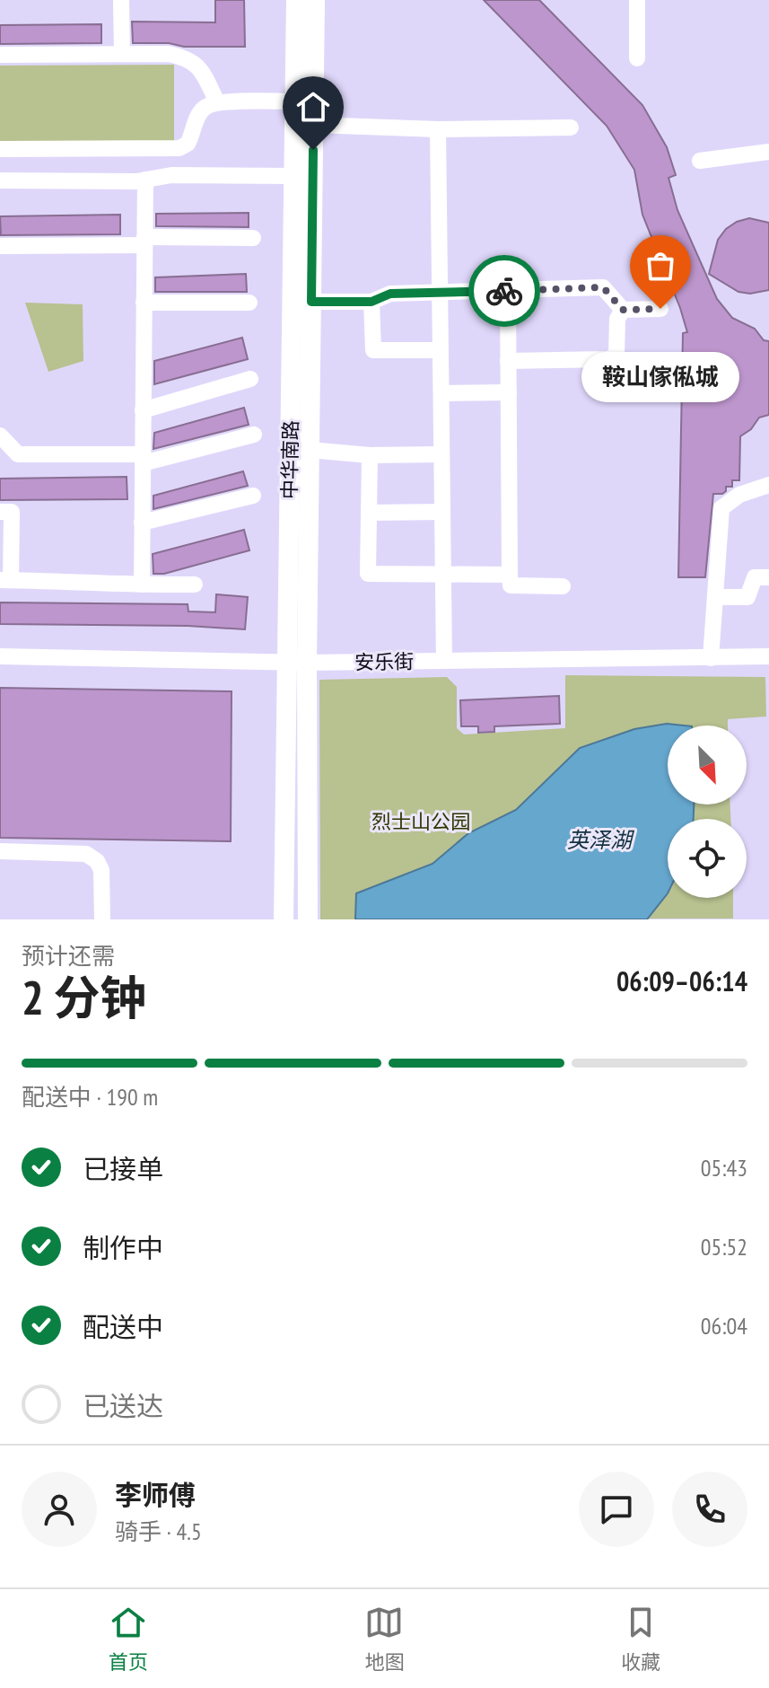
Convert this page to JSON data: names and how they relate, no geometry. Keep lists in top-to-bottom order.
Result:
{
  "streets": {
    "main road": ["中华南路"],
    "street": ["安乐街"]
  },
  "crossings": [
    ["中华南路", "安乐街"]
  ],
  "water": ["英泽湖"],
  "parks": ["烈士山公园"],
  "places": ["鞍山傢俬城"],
  "north": "bottom right",
  "page": {
    "bubble": "鞍山傢俬城",
    "heading": ["2 分钟", "预计还需", "06:09–06:14"],
    "panel": ["李师傅", "骑手 · 4.5"],
    "bar": "配送中 · 190 m",
    "list": [
      ["已接单", "05:43"],
      ["制作中", "05:52"],
      ["配送中", "06:04"],
      "已送达"
    ],
    "tabs": ["首页", "地图", "收藏"]
  }
}
